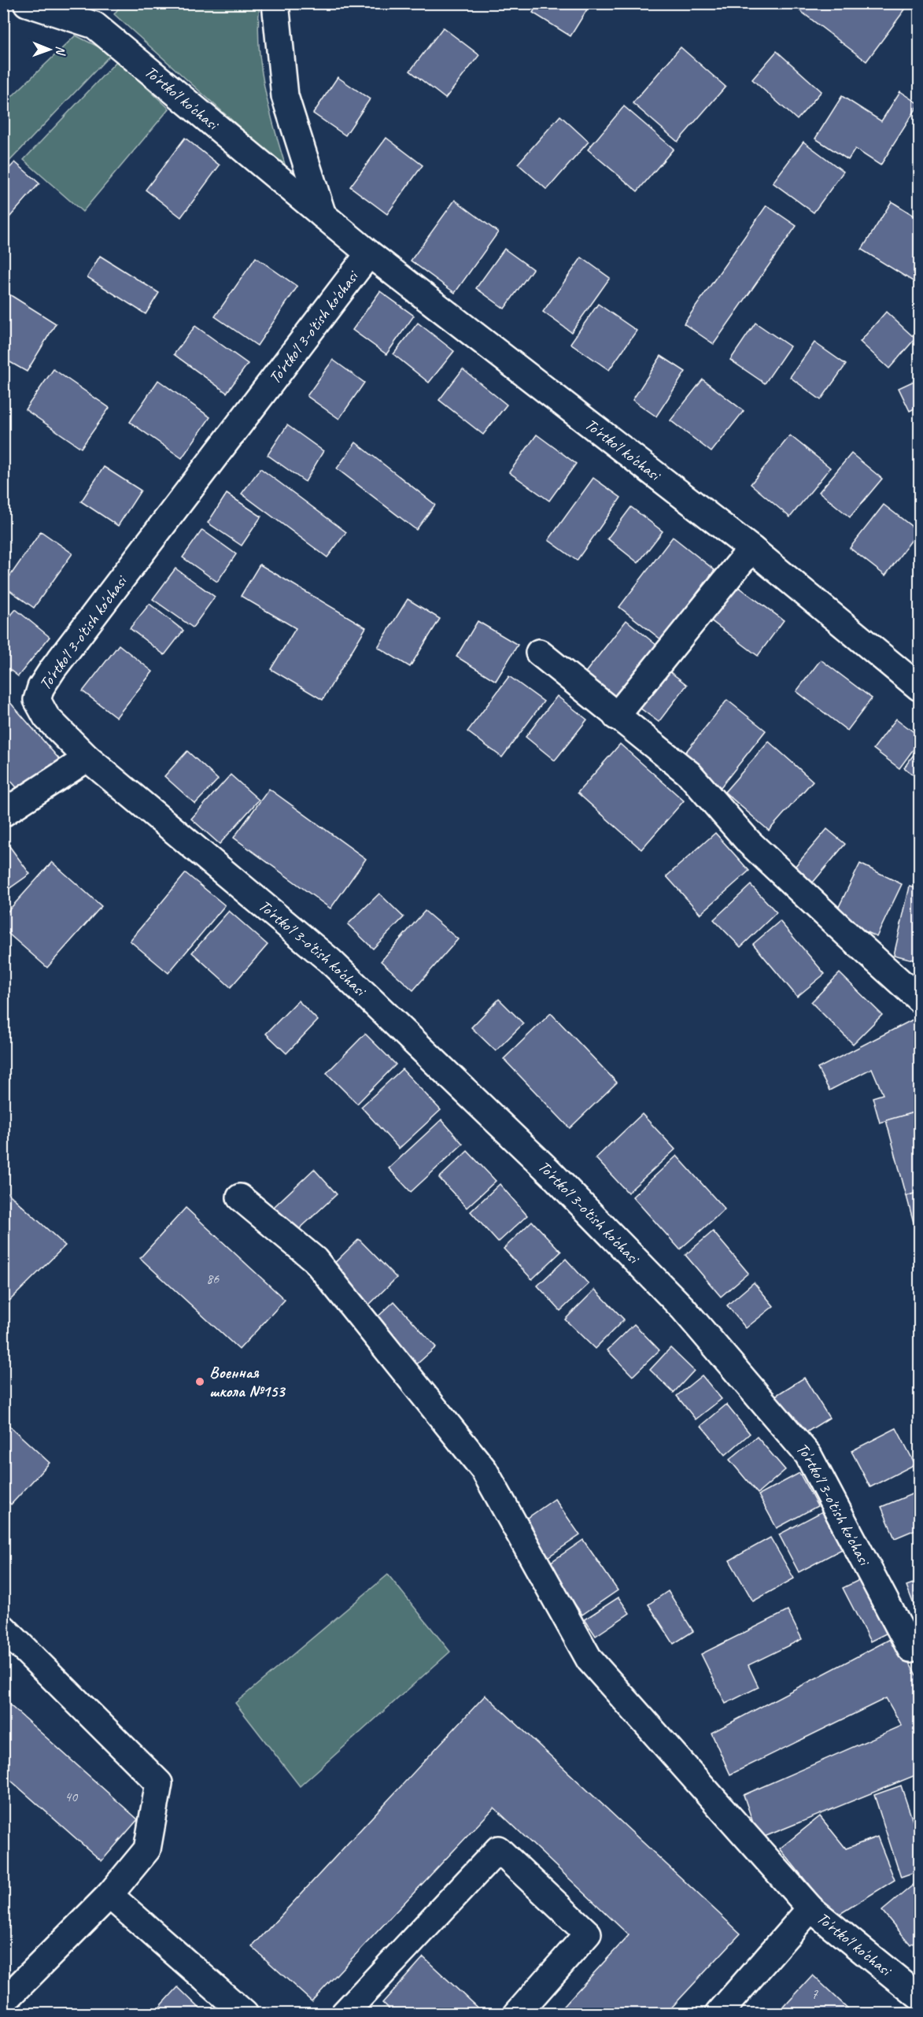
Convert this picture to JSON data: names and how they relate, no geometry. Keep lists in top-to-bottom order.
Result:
{
  "streets": {
    "street": ["To'rtko'l ko'chasi", "To'rtko'l 3-o'tish ko'chasi"]
  },
  "crossings": [
    ["To'rtko'l ko'chasi", "To'rtko'l 3-o'tish ko'chasi"]
  ],
  "places": ["Военная школа №153"],
  "house_numbers": ["86", "40", "7"],
  "north": "right"
}
